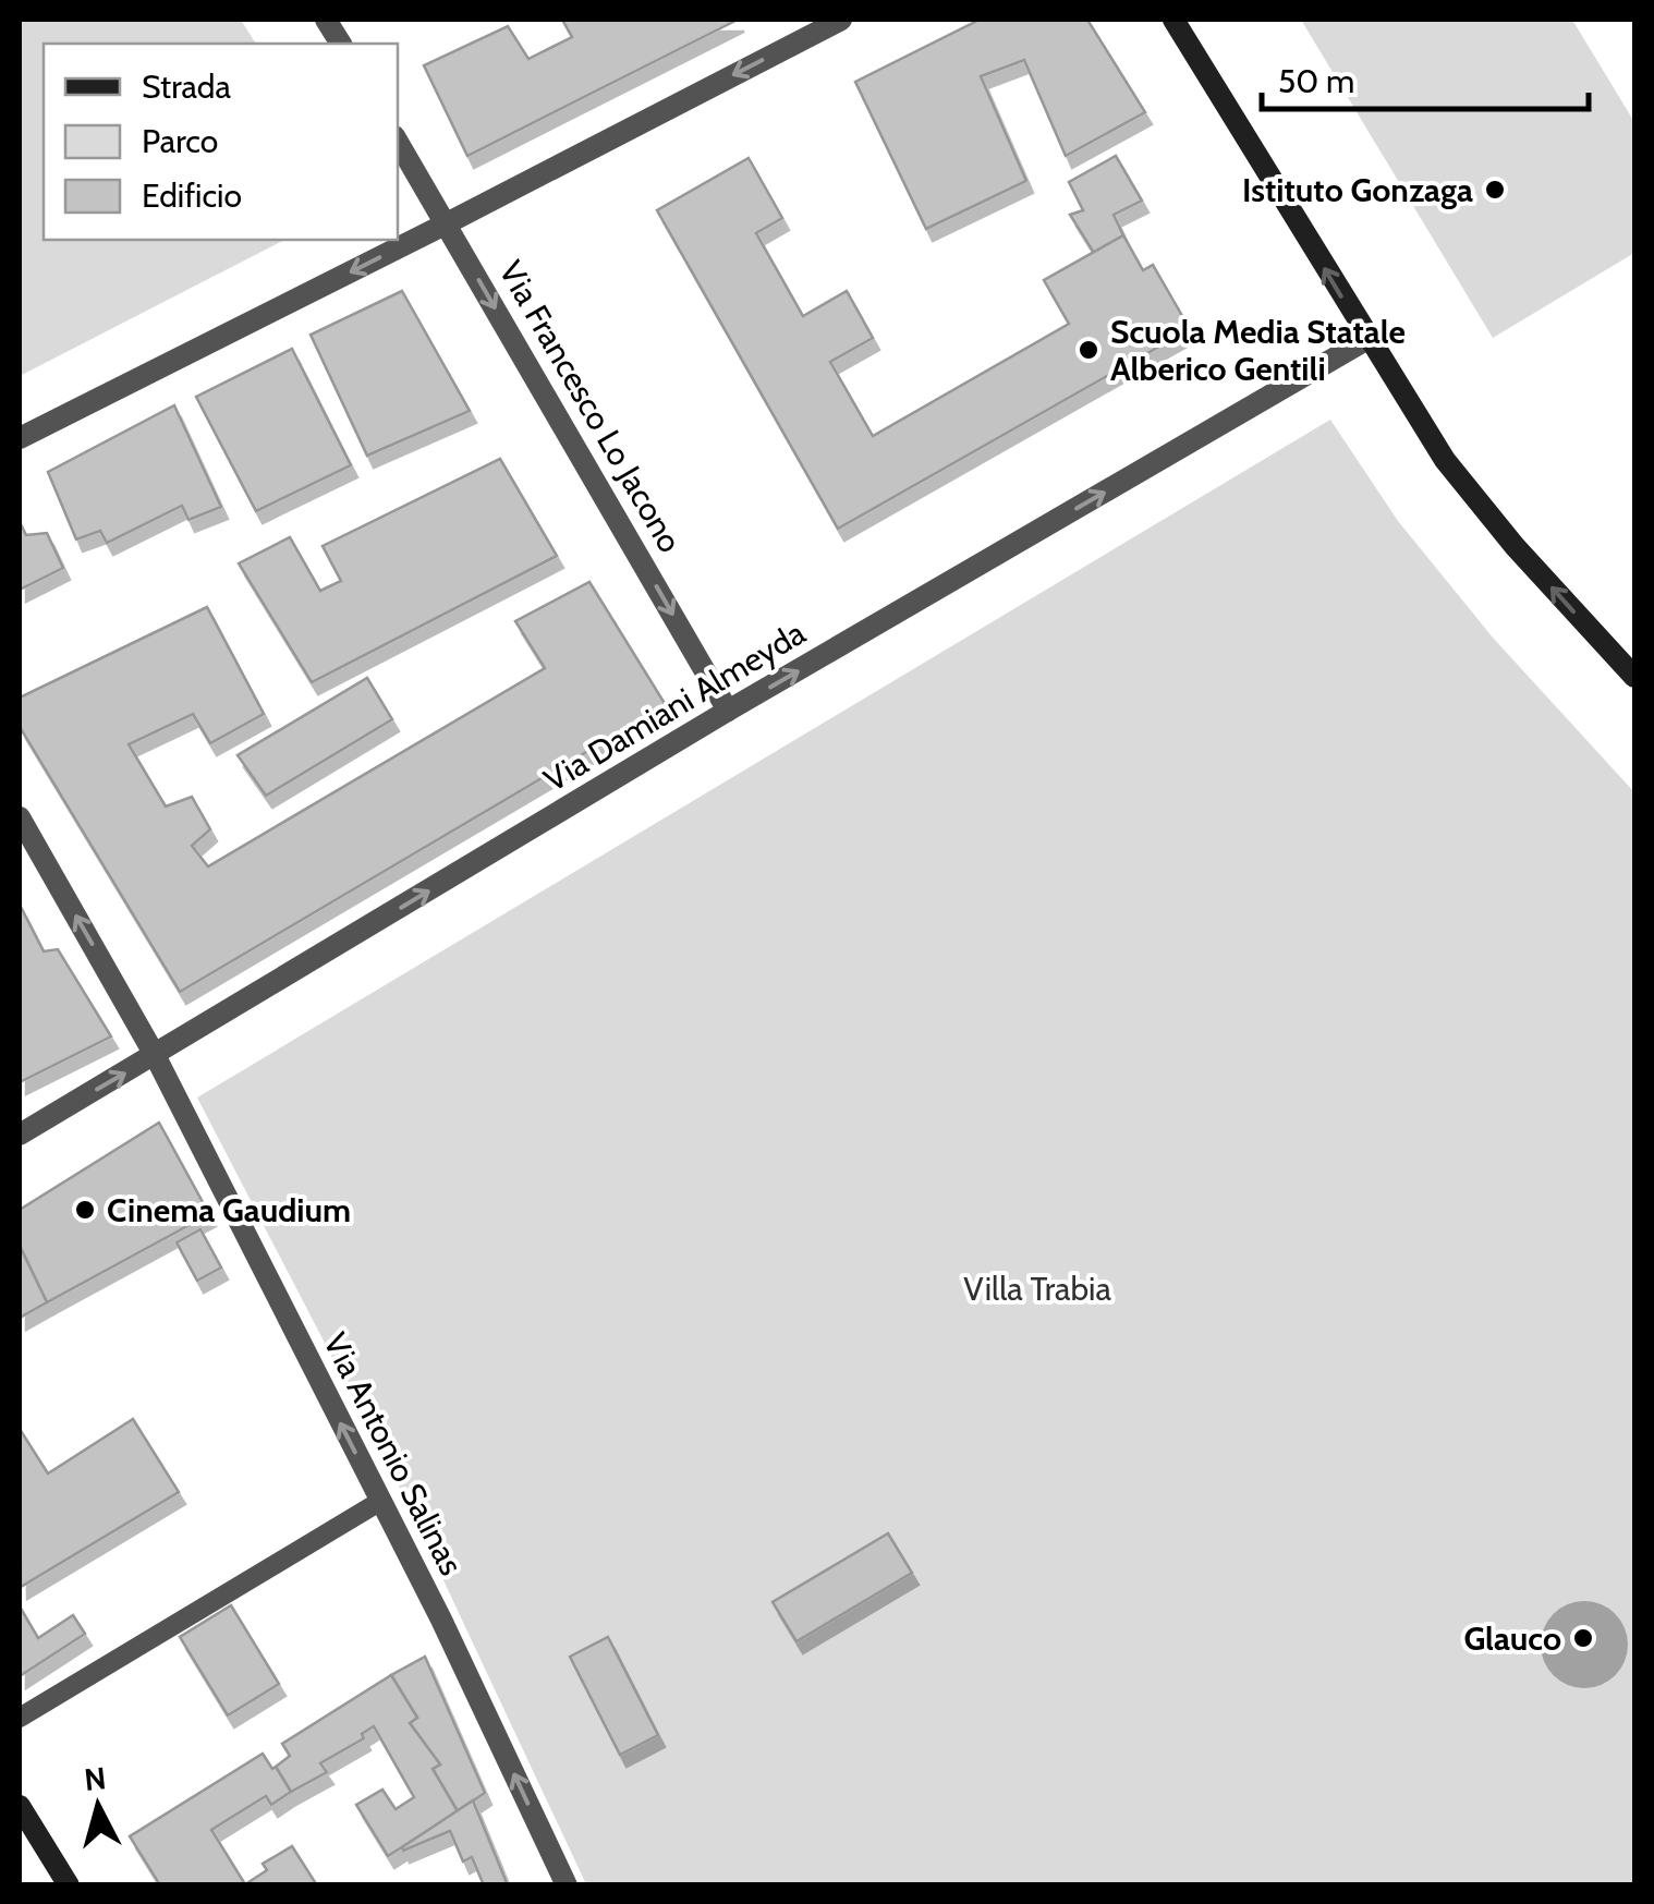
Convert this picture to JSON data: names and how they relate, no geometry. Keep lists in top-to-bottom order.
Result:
{
  "streets": {
    "street": ["Via Francesco Lo Jacono", "Via Damiani Almeyda", "Via Antonio Salinas"]
  },
  "crossings": [
    ["Via Francesco Lo Jacono", "Via Damiani Almeyda"],
    ["Via Damiani Almeyda", "Via Antonio Salinas"]
  ],
  "one_way": ["Via Francesco Lo Jacono", "Via Damiani Almeyda", "Via Antonio Salinas"],
  "parks": ["Villa Trabia"],
  "places": [
    "Istituto Gonzaga",
    "Scuola Media Statale Alberico Gentili",
    "Cinema Gaudium",
    "Glauco"
  ],
  "legend": ["Strada", "Parco", "Edificio"],
  "scale_bar": "50 m",
  "north": "top"
}
